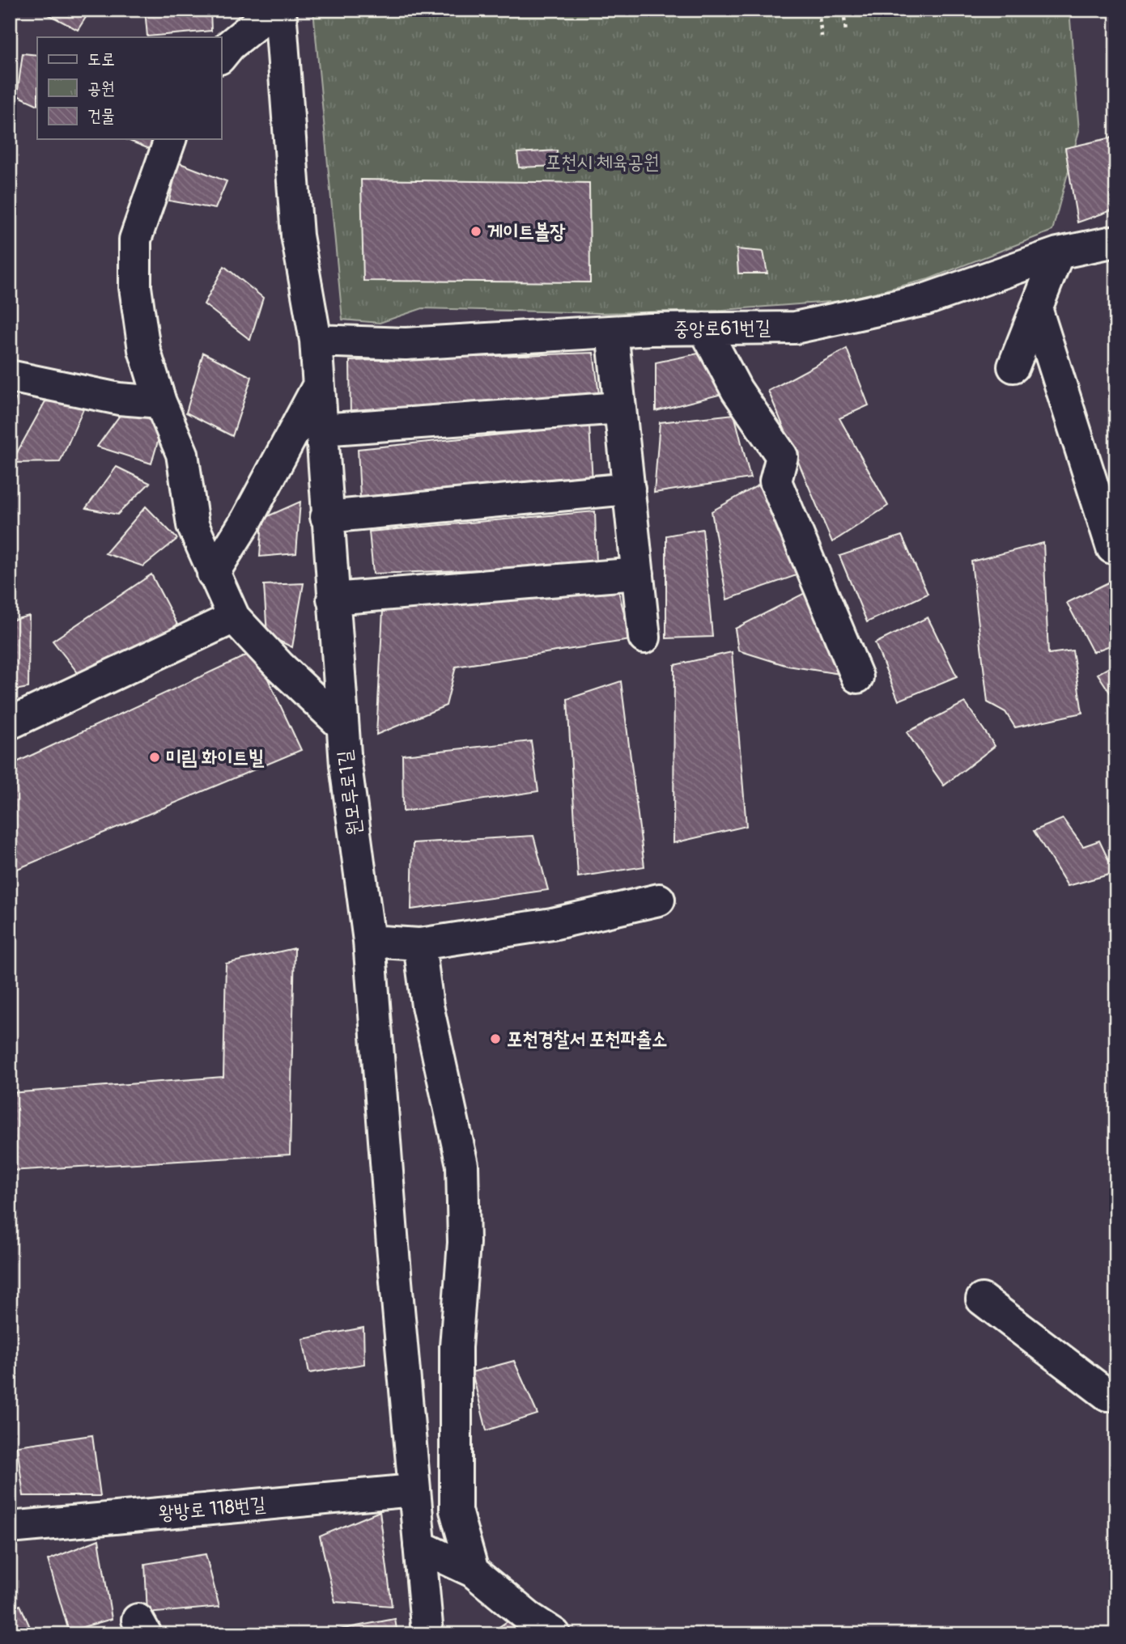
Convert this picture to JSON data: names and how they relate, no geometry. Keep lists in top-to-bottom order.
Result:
{
  "streets": {
    "street": ["중앙로61번길", "원모루로1길", "왕방로 118번길"]
  },
  "crossings": [
    ["중앙로61번길", "원모루로1길"],
    ["원모루로1길", "왕방로 118번길"]
  ],
  "parks": ["포천시 체육공원"],
  "places": ["게이트볼장", "미림 화이트빌", "포천경찰서 포천파출소"],
  "legend": ["도로", "공원", "건물"]
}
